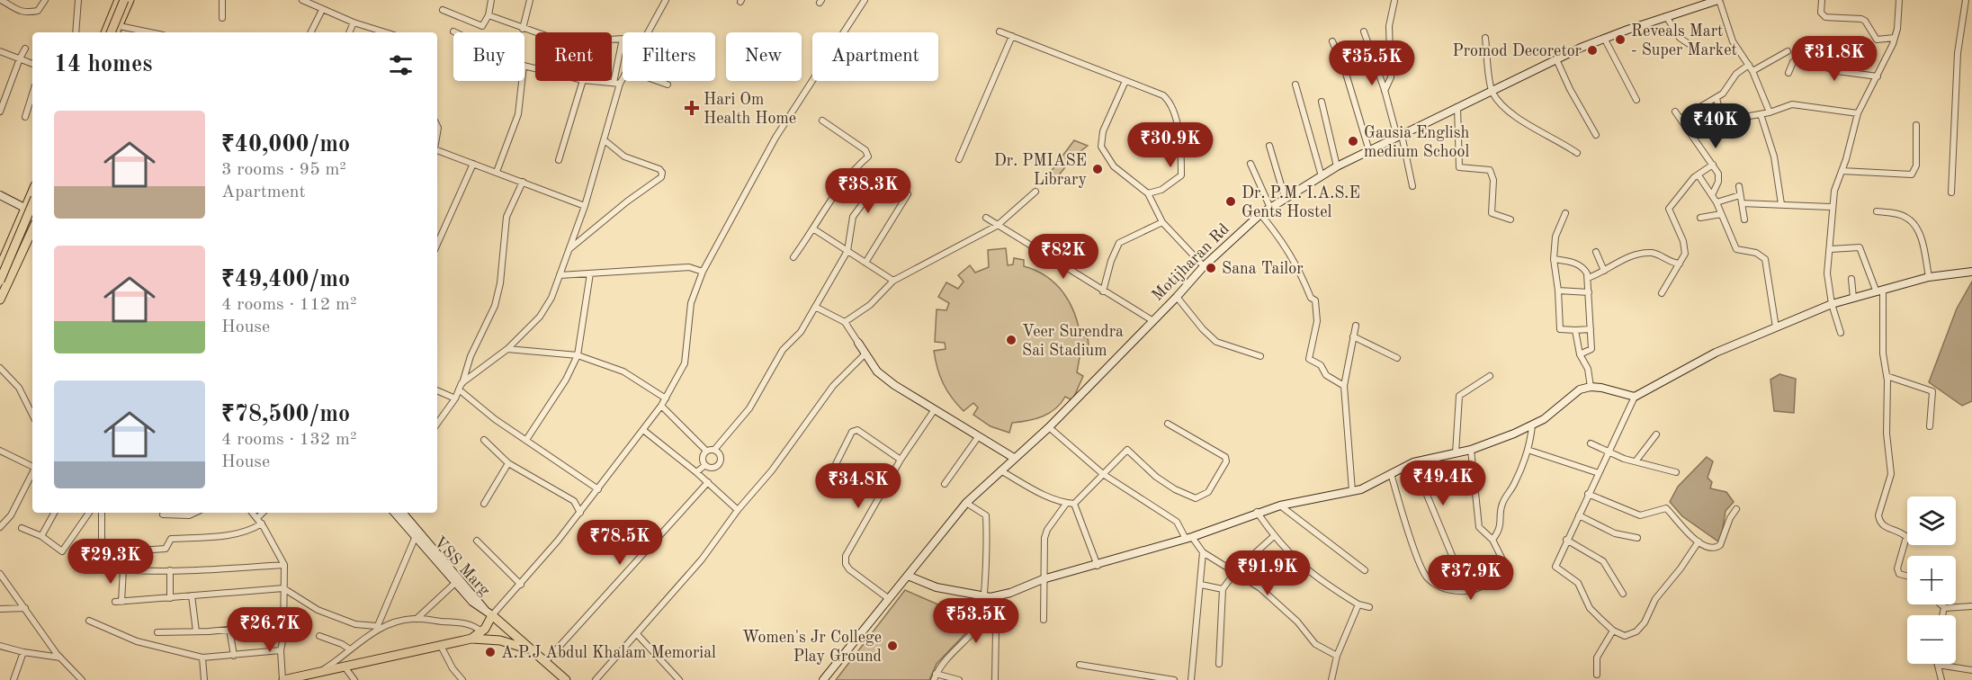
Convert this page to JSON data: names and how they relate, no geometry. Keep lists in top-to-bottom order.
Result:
{
  "streets": {
    "main road": ["Motijharan Rd", "VSS Marg"]
  },
  "places": {
    "other": [
      "Reveals Mart - Super Market",
      "Promod Decoretor",
      "Gausia English medium School",
      "Dr. PMIASE Library",
      "Dr. P.M. I.A.S.E Gents Hostel",
      "Sana Tailor",
      "Veer Surendra Sai Stadium",
      "Women's Jr College Play Ground",
      "A.P.J Abdul Khalam Memorial"
    ],
    "health": ["Hari Om Health Home"]
  },
  "page": {
    "chip": [
      "Buy",
      "Rent",
      "Filters",
      "New",
      "Apartment"
    ],
    "heading": "14 homes",
    "price": [
      "₹31.8K",
      "₹35.5K",
      "₹40K",
      "₹30.9K",
      "₹38.3K",
      "₹82K",
      "₹49.4K",
      "₹34.8K",
      "₹78.5K",
      "₹29.3K",
      "₹91.9K",
      "₹37.9K",
      "₹53.5K",
      "₹26.7K"
    ],
    "list": [
      {
        "name": "₹40,000/mo",
        "note": "3 rooms · 95 m² · Apartment"
      },
      {
        "name": "₹49,400/mo",
        "note": "4 rooms · 112 m² · House"
      },
      {
        "name": "₹78,500/mo",
        "note": "4 rooms · 132 m² · House"
      }
    ],
    "map_buttons": ["+", "−"]
  }
}
